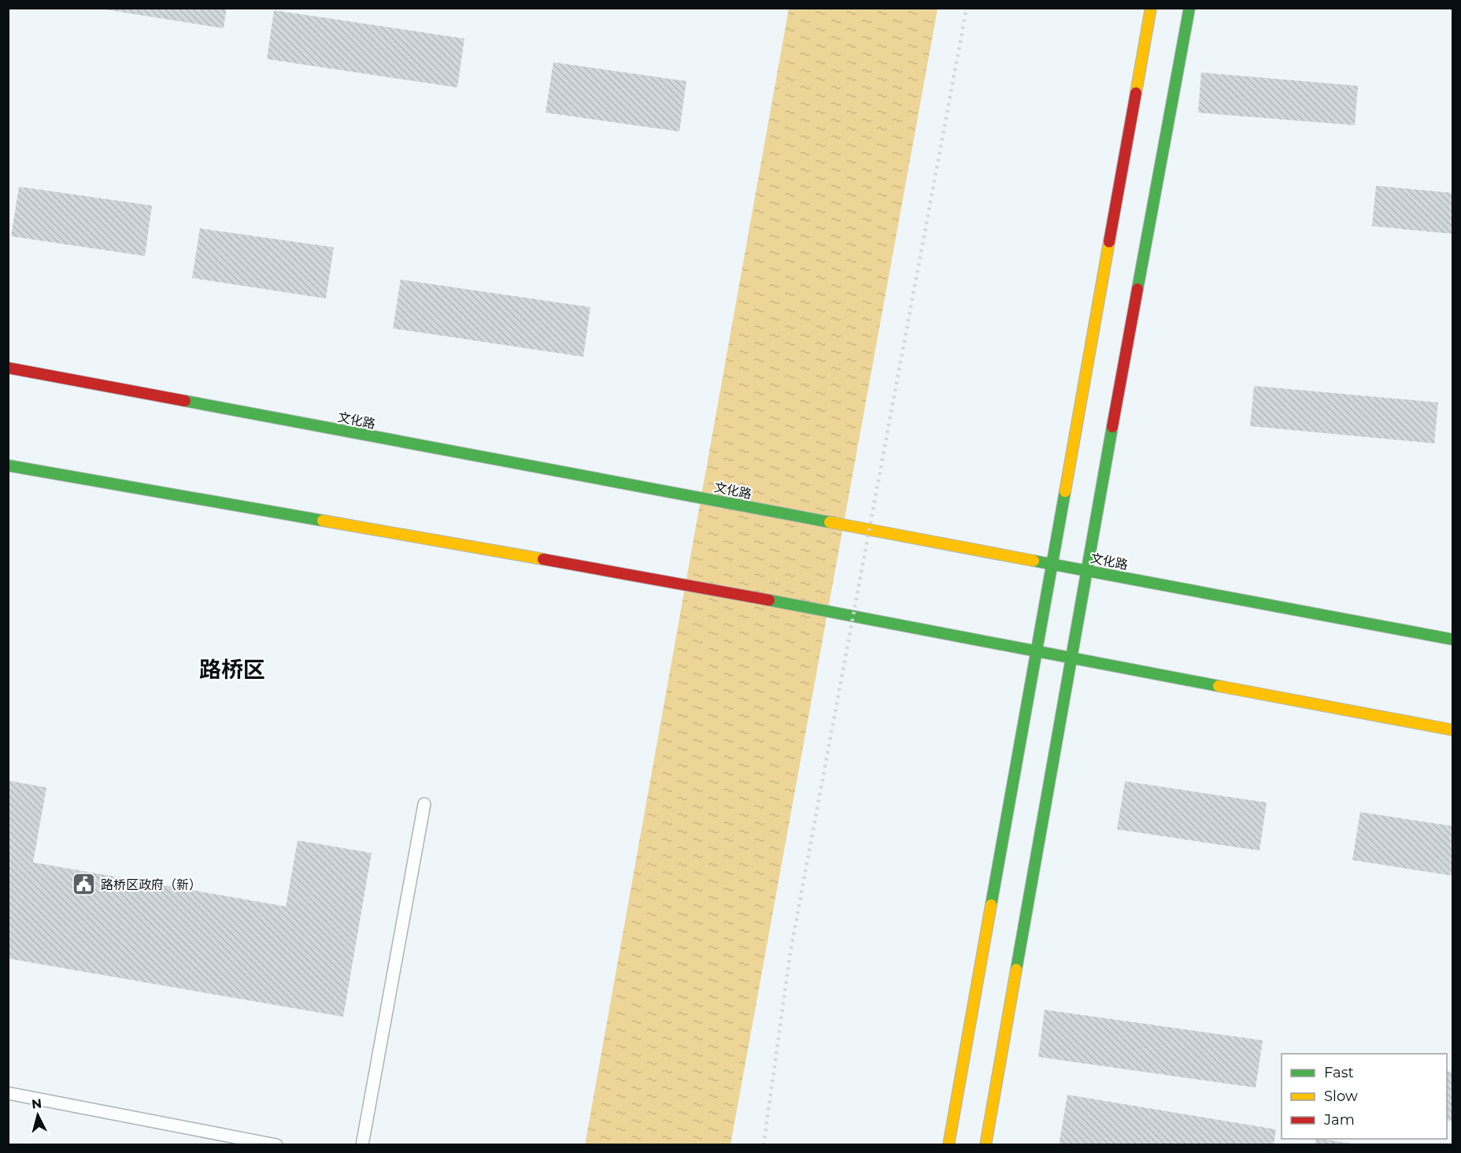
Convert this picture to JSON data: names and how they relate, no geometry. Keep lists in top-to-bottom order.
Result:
{
  "streets": {
    "main road": ["文化路"]
  },
  "districts": ["路桥区"],
  "places": {
    "public building": ["路桥区政府（新）"]
  },
  "legend": ["Fast", "Slow", "Jam"],
  "north": "top"
}
